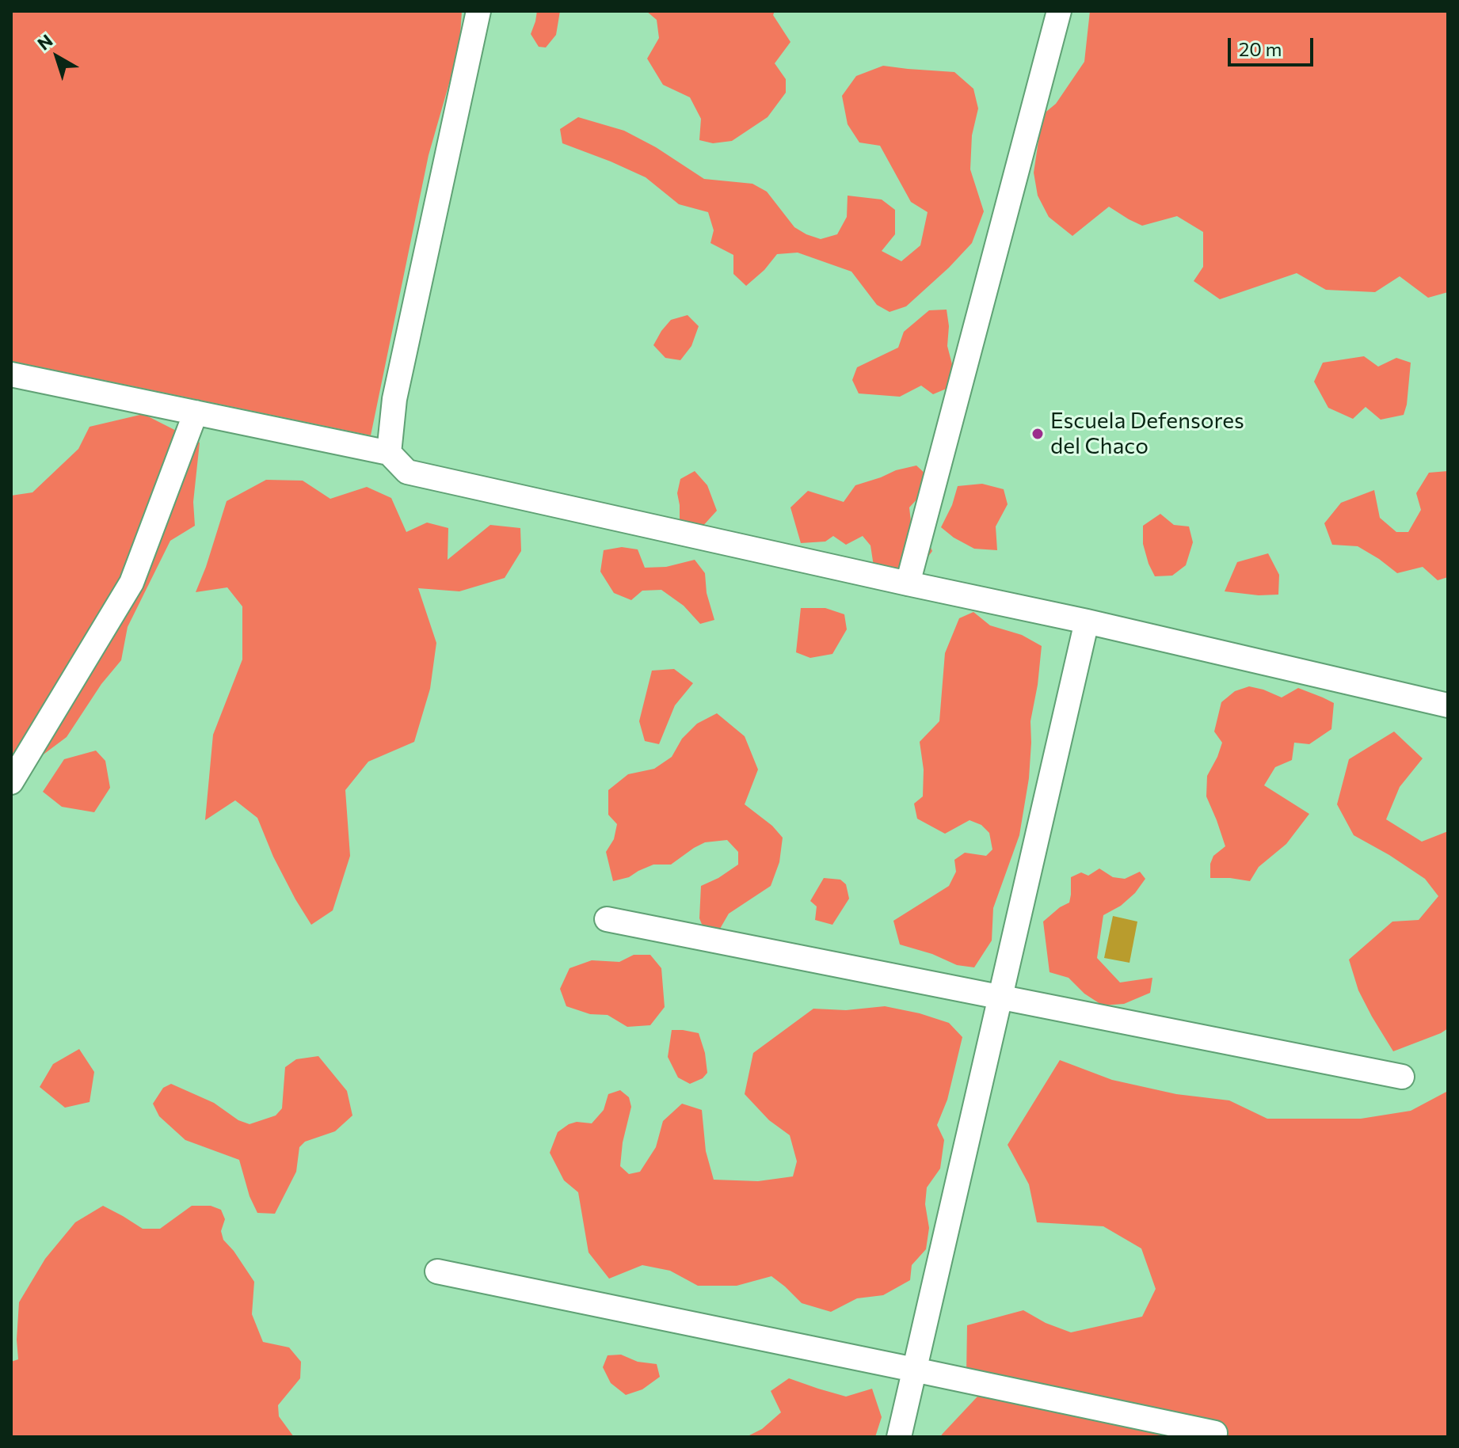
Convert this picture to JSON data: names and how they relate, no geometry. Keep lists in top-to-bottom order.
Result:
{
  "places": ["Escuela Defensores del Chaco"],
  "scale_bar": "20 m",
  "north": "top left"
}
